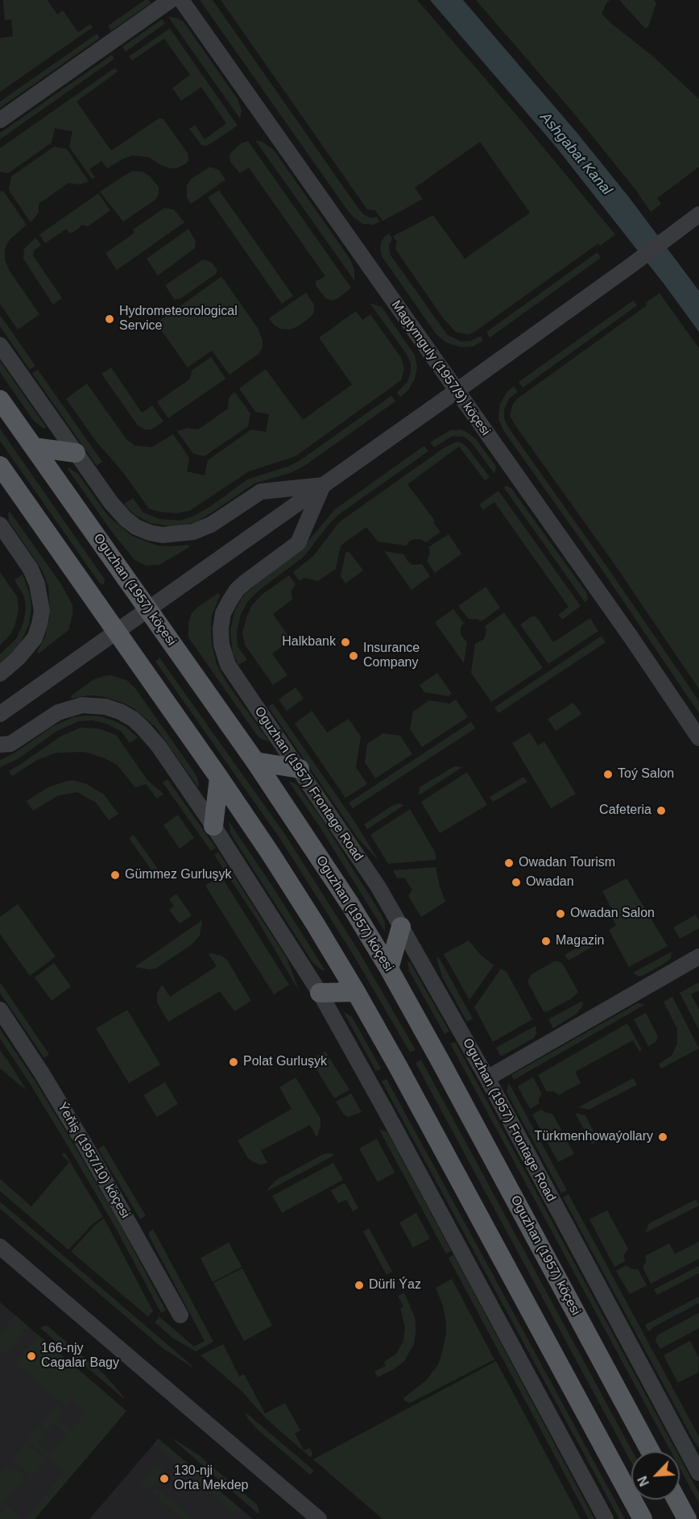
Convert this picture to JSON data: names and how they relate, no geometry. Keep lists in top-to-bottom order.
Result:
{
  "streets": {
    "main road": ["Oguzhan (1957) köçesi"],
    "street": ["Magtymguly (1957/9) köçesi", "Oguzhan (1957) Frontage Road", "Ýeňiş (1957/10) köçesi"]
  },
  "water": ["Ashgabat Kanal"],
  "places": [
    "Hydrometeorological Service",
    "Halkbank",
    "Insurance Company",
    "Toý Salon",
    "Cafeteria",
    "Owadan Tourism",
    "Gümmez Gurluşyk",
    "Owadan",
    "Owadan Salon",
    "Magazin",
    "Polat Gurluşyk",
    "Türkmenhowaýollary",
    "Dürli Ýaz",
    "166-njy Cagalar Bagy",
    "130-nji Orta Mekdep"
  ],
  "north": "bottom left"
}
